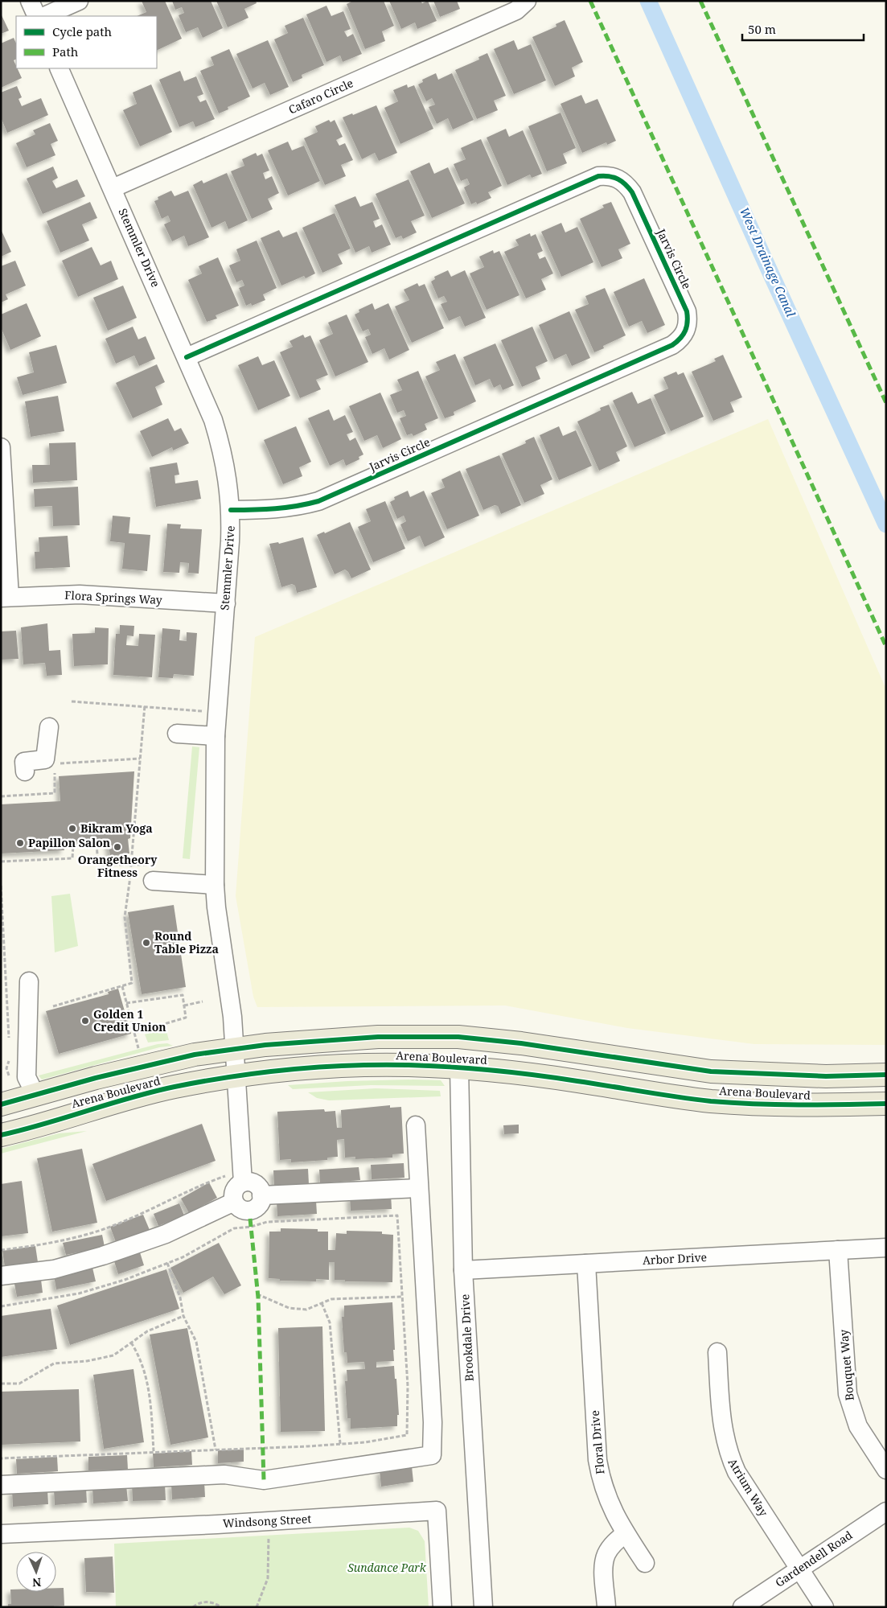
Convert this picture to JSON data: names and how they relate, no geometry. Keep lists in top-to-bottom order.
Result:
{
  "streets": {
    "main road": ["Arena Boulevard"],
    "street": [
      "Cafaro Circle",
      "Stemmler Drive",
      "Jarvis Circle",
      "Flora Springs Way",
      "Arbor Drive",
      "Brookdale Drive",
      "Bouquet Way",
      "Floral Drive",
      "Atrium Way",
      "Windsong Street",
      "Gardendell Road"
    ]
  },
  "crossings": [
    ["Cafaro Circle", "Stemmler Drive"],
    ["Stemmler Drive", "Jarvis Circle"],
    ["Stemmler Drive", "Flora Springs Way"],
    ["Stemmler Drive", "Arena Boulevard"],
    ["Arena Boulevard", "Brookdale Drive"],
    ["Arbor Drive", "Brookdale Drive"],
    ["Arbor Drive", "Bouquet Way"],
    ["Arbor Drive", "Floral Drive"],
    ["Atrium Way", "Gardendell Road"]
  ],
  "water": ["West Drainage Canal"],
  "parks": ["Sundance Park"],
  "places": [
    "Bikram Yoga",
    "Papillon Salon",
    "Orangetheory Fitness",
    "Round Table Pizza",
    "Golden 1 Credit Union"
  ],
  "legend": ["Cycle path", "Path"],
  "scale_bar": "50 m",
  "north": "bottom"
}
